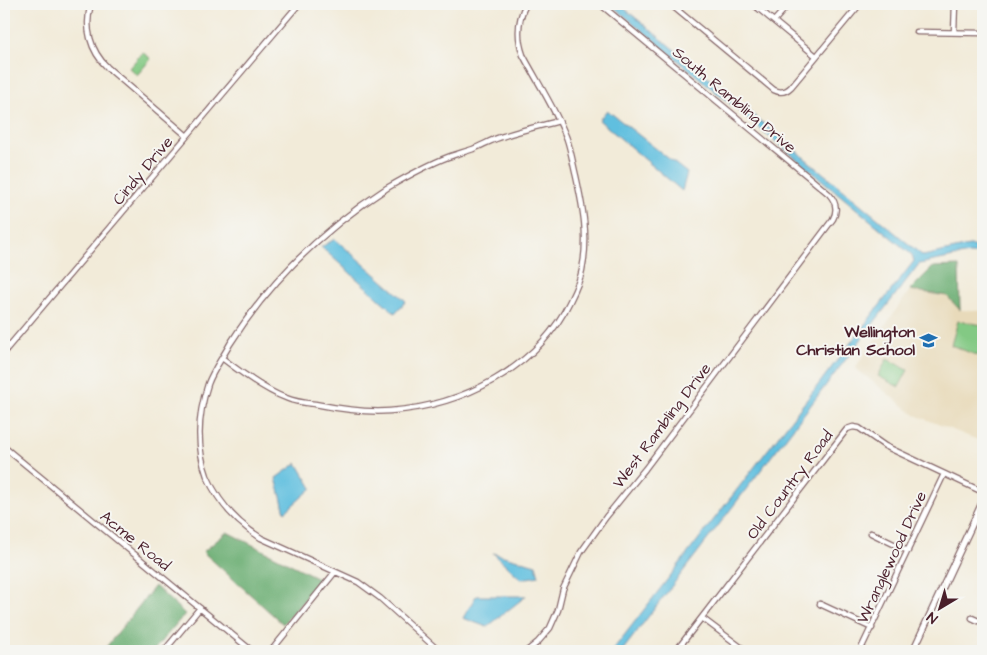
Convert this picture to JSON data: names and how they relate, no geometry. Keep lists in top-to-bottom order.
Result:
{
  "streets": {
    "street": [
      "South Rambling Drive",
      "Cindy Drive",
      "West Rambling Drive",
      "Old Country Road",
      "Acme Road",
      "Wranglewood Drive"
    ]
  },
  "crossings": [
    ["South Rambling Drive", "West Rambling Drive"],
    ["Old Country Road", "Wranglewood Drive"]
  ],
  "places": {
    "school or university": ["Wellington Christian School"]
  },
  "north": "bottom left"
}
